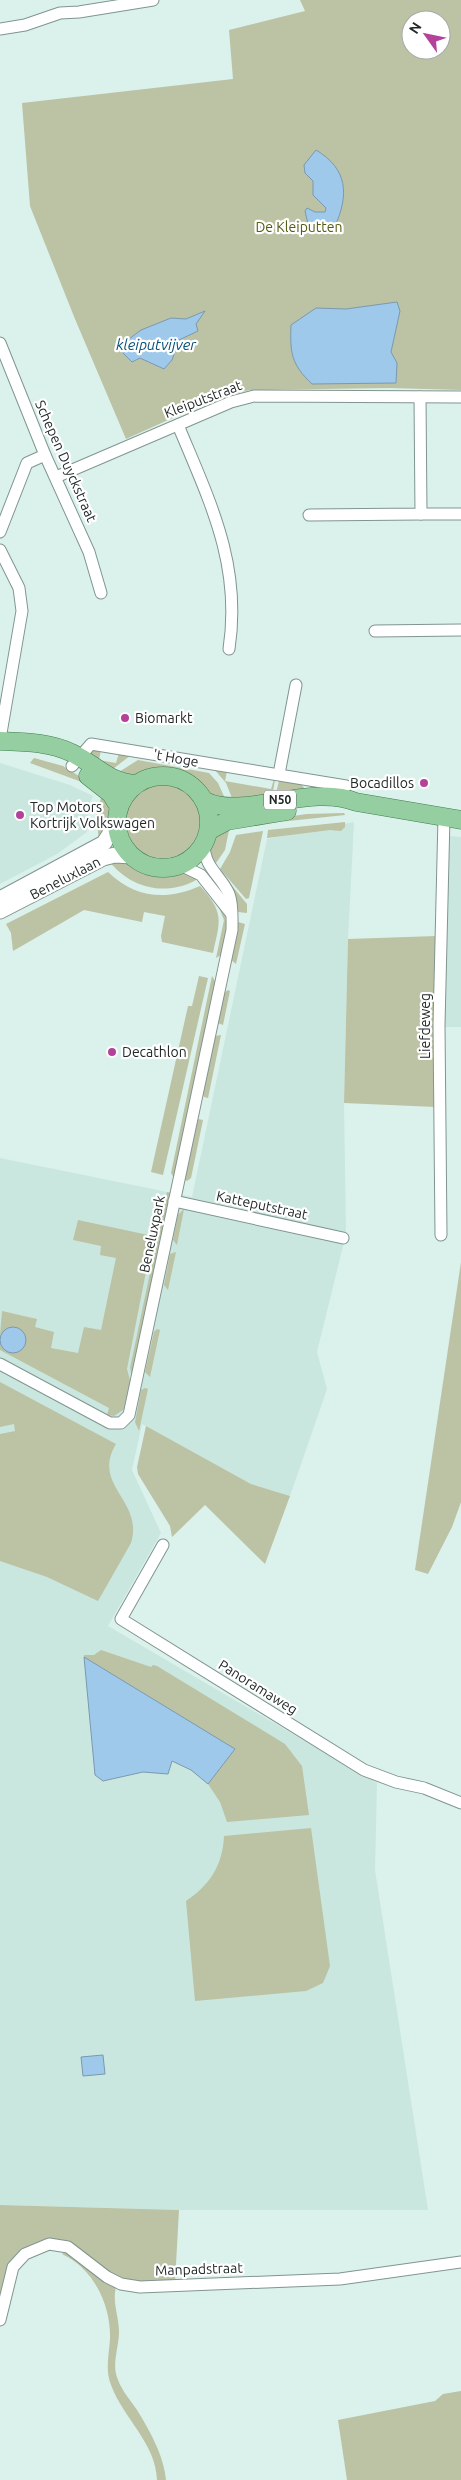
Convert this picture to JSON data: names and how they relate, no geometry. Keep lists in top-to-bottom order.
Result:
{
  "streets": {
    "main road": ["N50", "Beneluxlaan"],
    "street": [
      "Kleiputstraat",
      "Schepen Duyckstraat",
      "'t Hoge",
      "Liefdeweg",
      "Katteputstraat",
      "Beneluxpark",
      "Panoramaweg",
      "Manpadstraat"
    ]
  },
  "crossings": [
    ["Kleiputstraat", "Schepen Duyckstraat"],
    ["N50", "Beneluxlaan"],
    ["N50", "Liefdeweg"],
    ["N50", "Beneluxpark"],
    ["Beneluxlaan", "Beneluxpark"],
    ["Katteputstraat", "Beneluxpark"]
  ],
  "water": ["kleiputvijver"],
  "parks": ["De Kleiputten"],
  "places": [
    "Biomarkt",
    "Bocadillos",
    "Top Motors Kortrijk Volkswagen",
    "Decathlon"
  ],
  "north": "top left"
}
